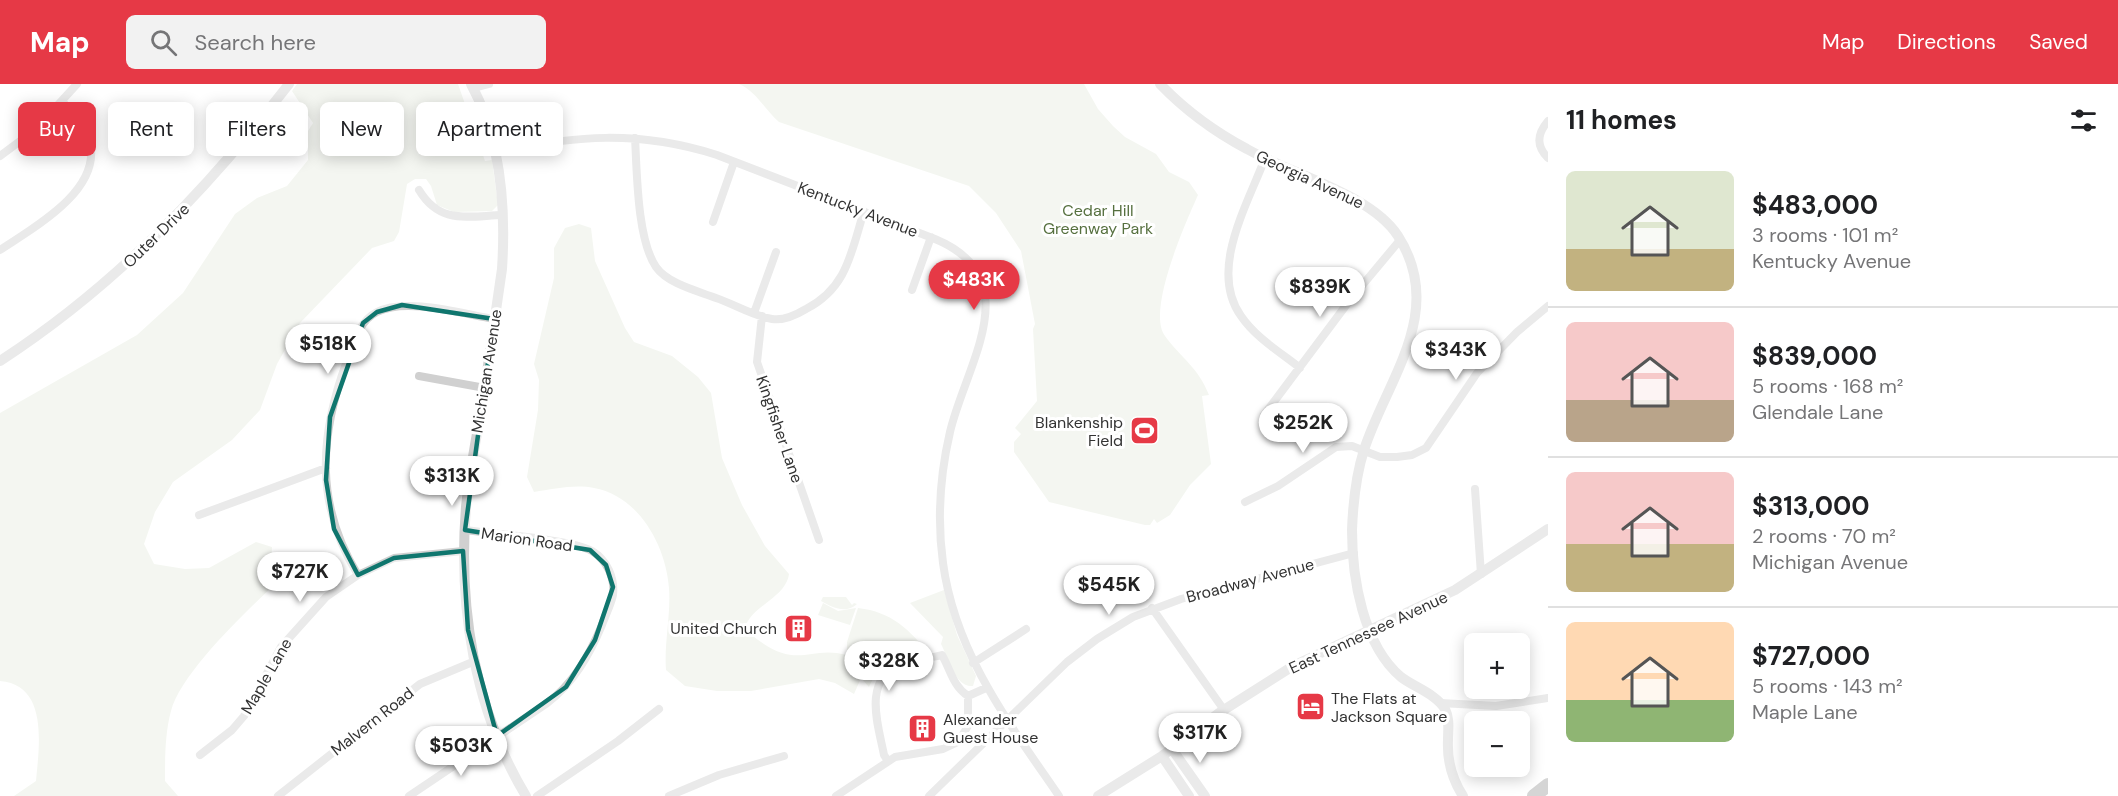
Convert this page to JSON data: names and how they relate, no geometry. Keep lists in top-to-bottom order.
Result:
{
  "streets": {
    "street": [
      "Georgia Avenue",
      "Kentucky Avenue",
      "Outer Drive",
      "Michigan Avenue",
      "Kingfisher Lane",
      "Marion Road",
      "Broadway Avenue",
      "East Tennessee Avenue",
      "Maple Lane",
      "Malvern Road"
    ]
  },
  "crossings": [
    ["Georgia Avenue", "Broadway Avenue"],
    ["Georgia Avenue", "East Tennessee Avenue"],
    ["Kentucky Avenue", "Broadway Avenue"],
    ["Michigan Avenue", "Marion Road"],
    ["Michigan Avenue", "Maple Lane"],
    ["Michigan Avenue", "Malvern Road"]
  ],
  "parks": ["Cedar Hill Greenway Park"],
  "places": {
    "sports": ["Blankenship Field"],
    "building": ["United Church", "Alexander Guest House"],
    "hotel": ["The Flats at Jackson Square"]
  },
  "page": {
    "header": "Map",
    "search": "Search here",
    "nav": ["Map", "Directions", "Saved"],
    "heading": "11 homes",
    "chip": [
      "Buy",
      "Rent",
      "Filters",
      "New",
      "Apartment"
    ],
    "list": [
      {
        "name": "$483,000",
        "note": "3 rooms · 101 m² · Kentucky Avenue"
      },
      {
        "name": "$839,000",
        "note": "5 rooms · 168 m² · Glendale Lane"
      },
      {
        "name": "$313,000",
        "note": "2 rooms · 70 m² · Michigan Avenue"
      },
      {
        "name": "$727,000",
        "note": "5 rooms · 143 m² · Maple Lane"
      }
    ],
    "price": [
      "$483K",
      "$839K",
      "$518K",
      "$343K",
      "$252K",
      "$313K",
      "$727K",
      "$545K",
      "$328K",
      "$317K",
      "$503K"
    ],
    "map_buttons": ["+", "−"]
  }
}
